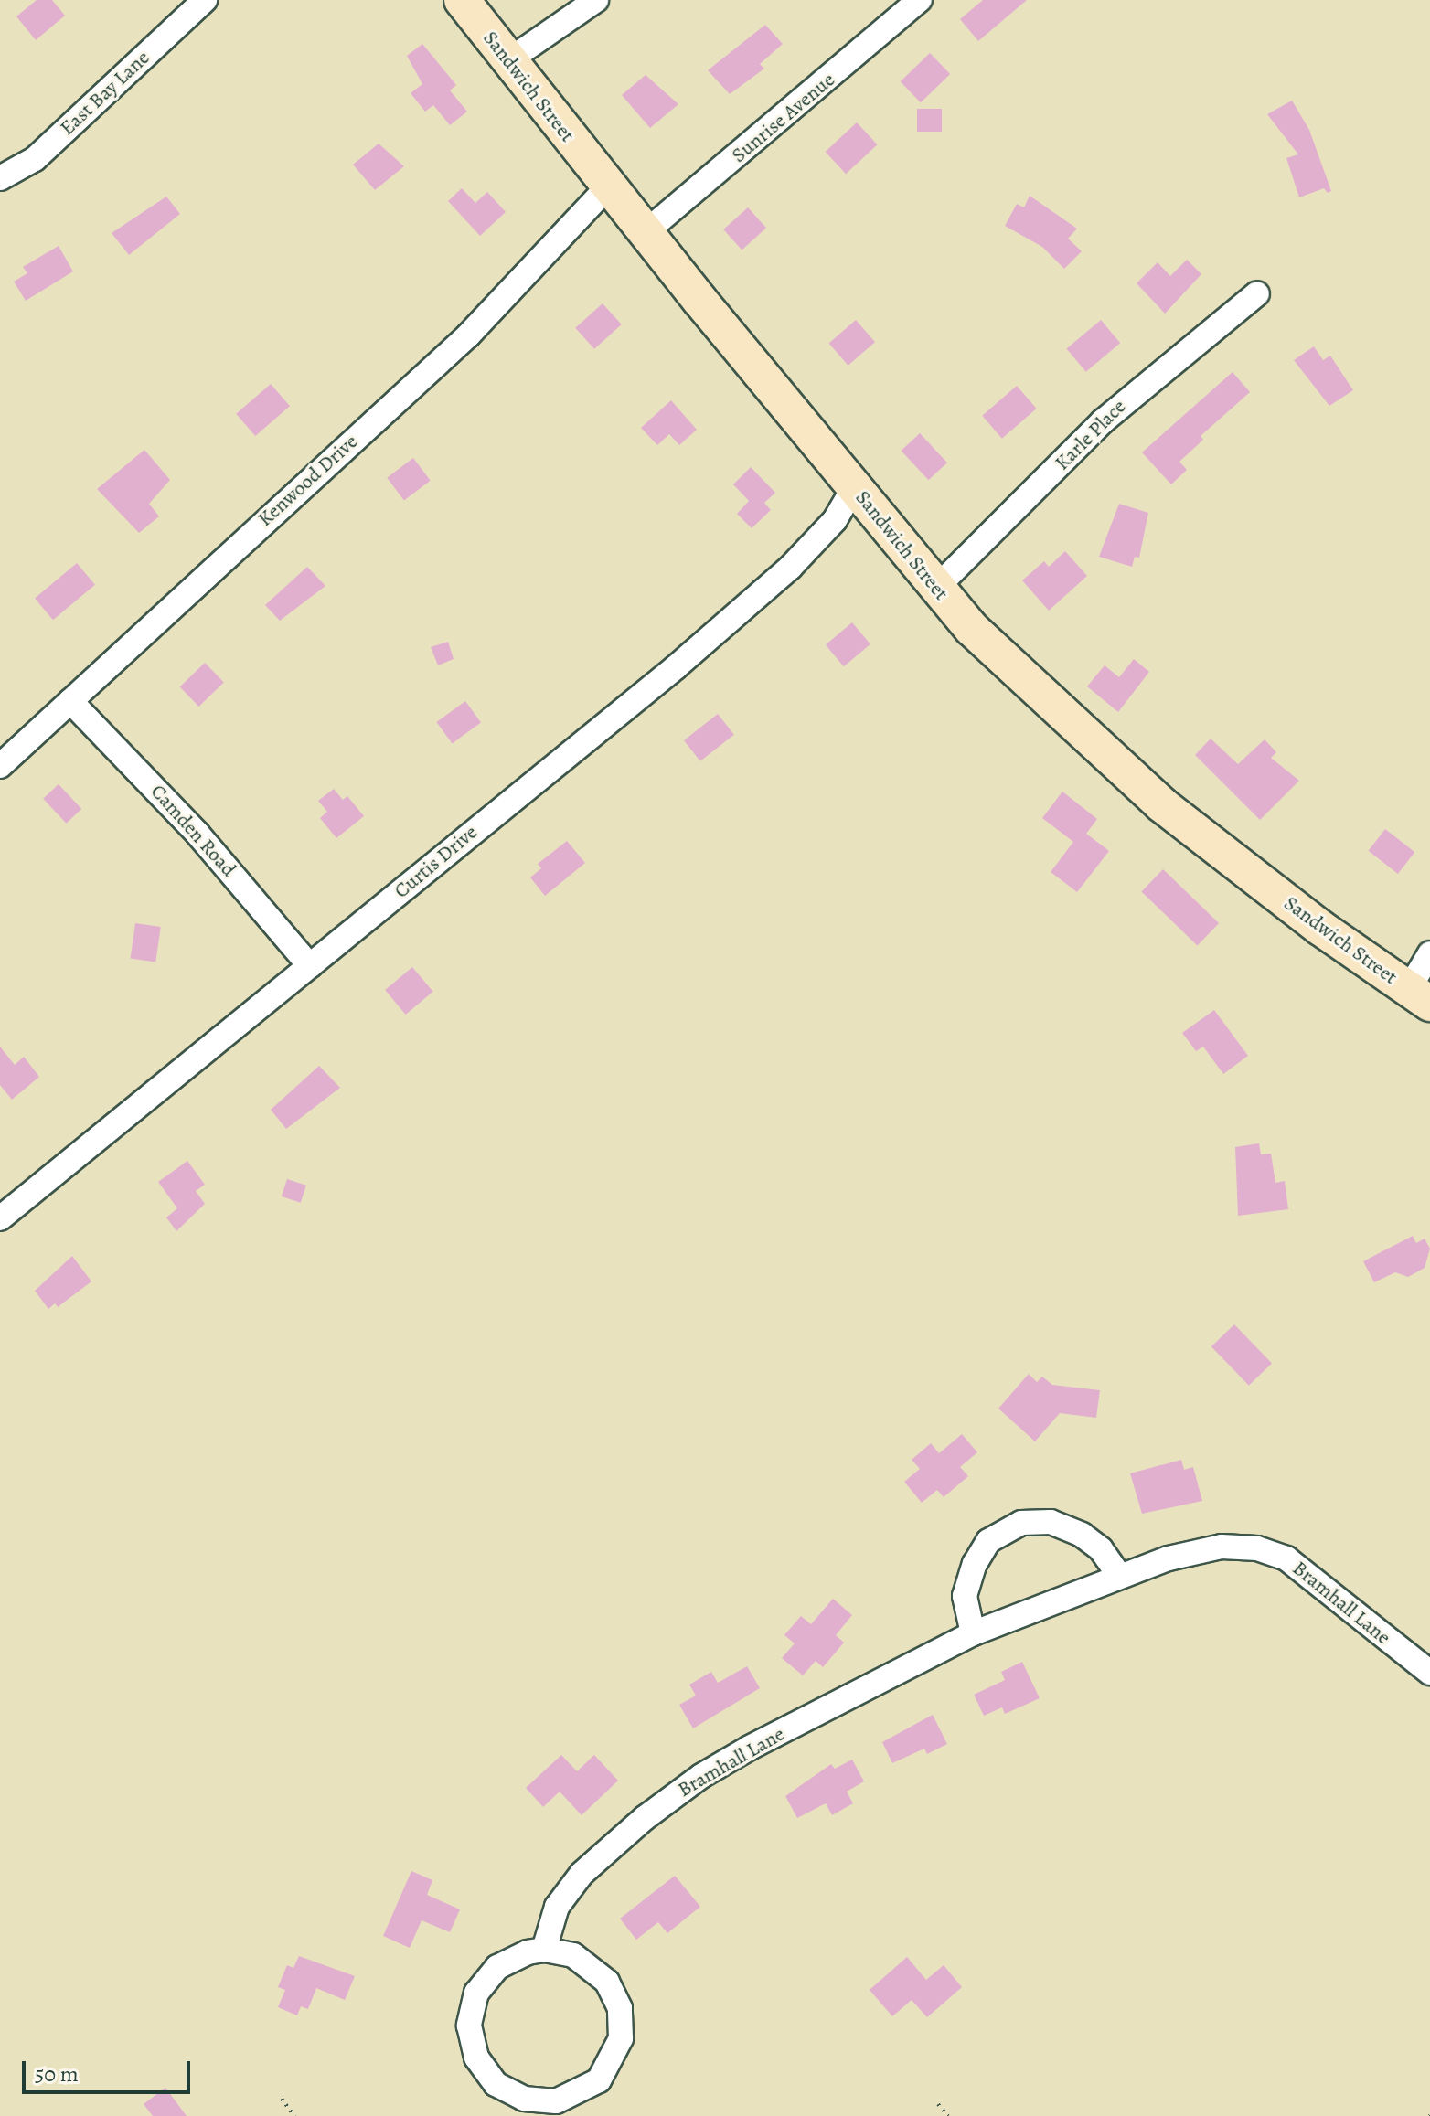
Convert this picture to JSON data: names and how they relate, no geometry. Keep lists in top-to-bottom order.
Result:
{
  "streets": {
    "street": [
      "Sandwich Street",
      "East Bay Lane",
      "Sunrise Avenue",
      "Karle Place",
      "Kenwood Drive",
      "Camden Road",
      "Curtis Drive",
      "Bramhall Lane"
    ]
  },
  "crossings": [
    ["Sandwich Street", "Sunrise Avenue"],
    ["Sandwich Street", "Karle Place"],
    ["Sandwich Street", "Kenwood Drive"],
    ["Sandwich Street", "Curtis Drive"],
    ["Kenwood Drive", "Camden Road"],
    ["Camden Road", "Curtis Drive"]
  ],
  "scale_bar": "50 m"
}
